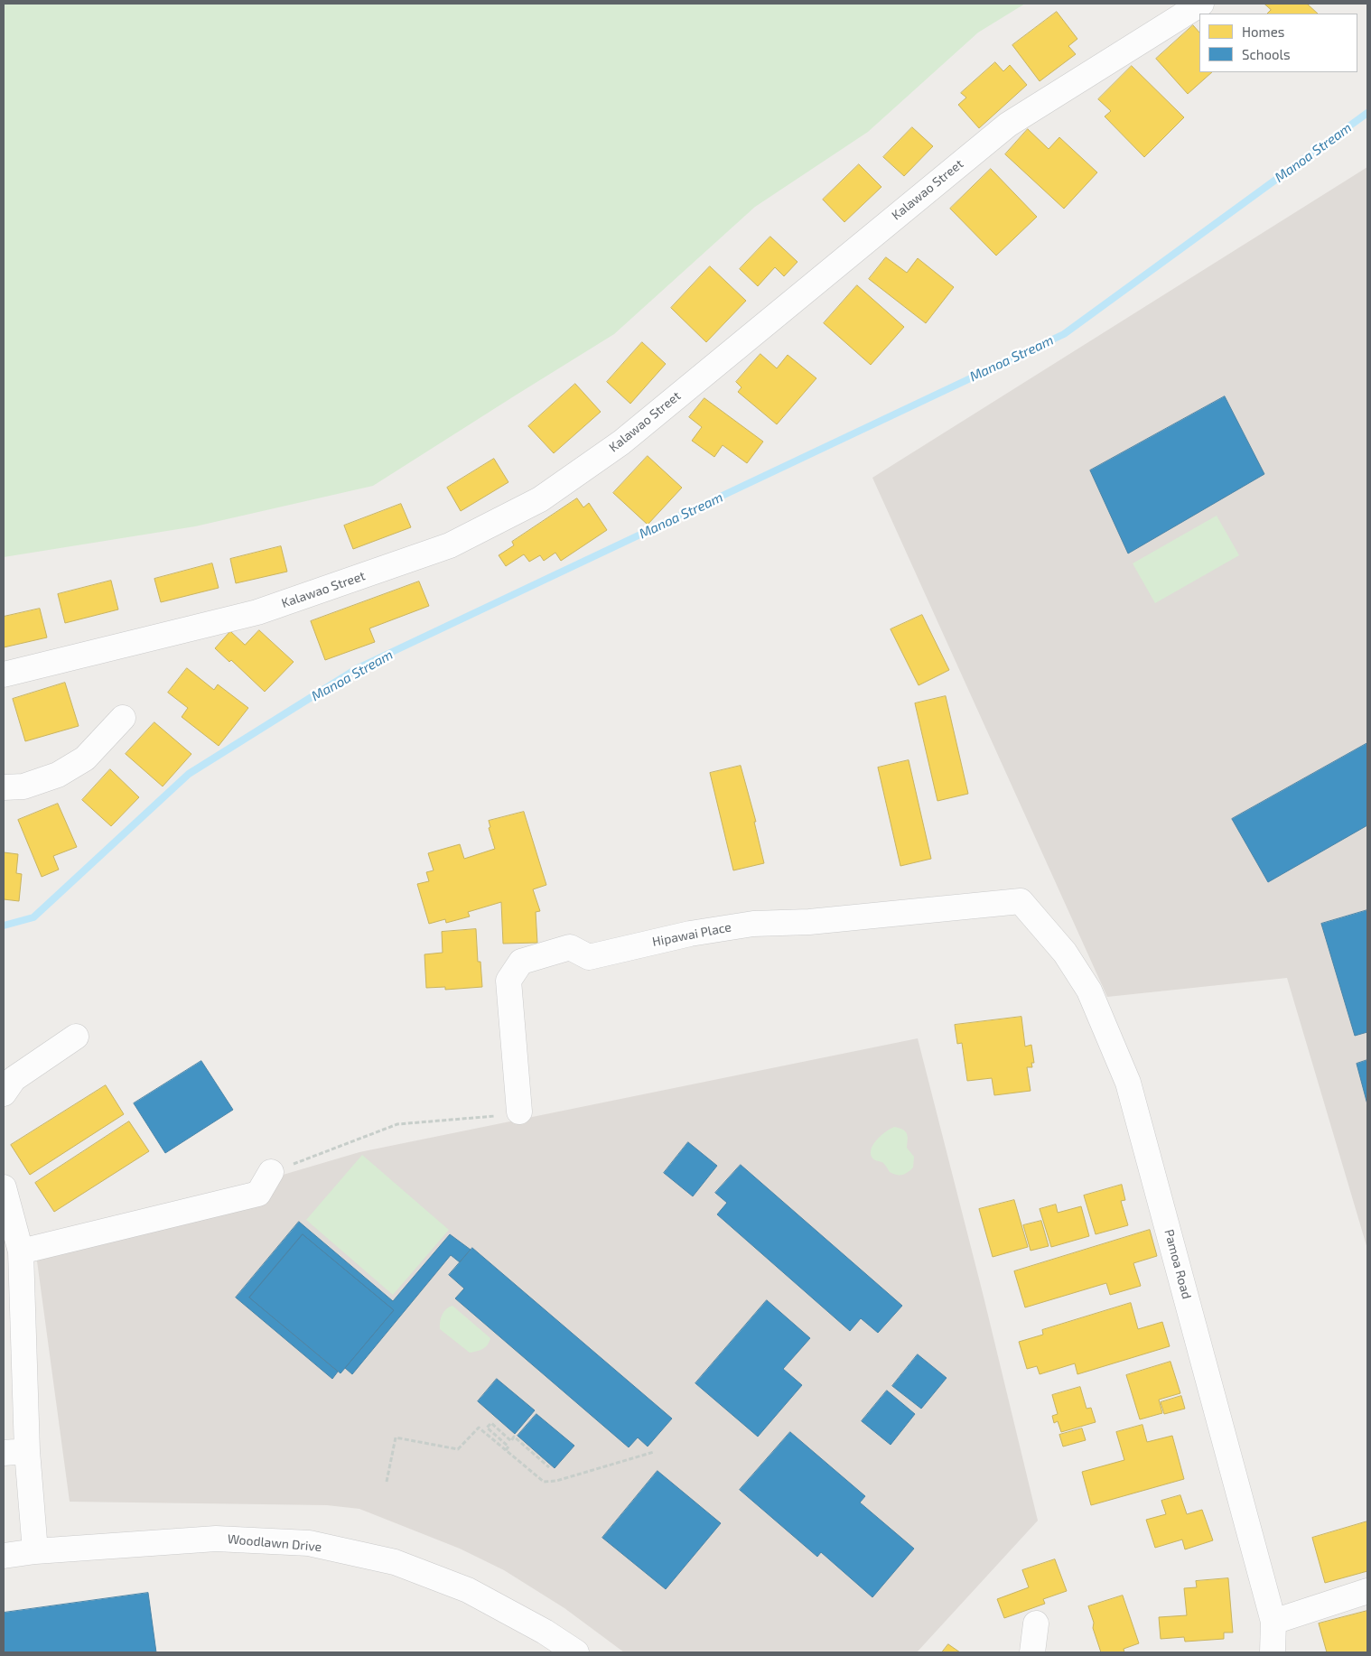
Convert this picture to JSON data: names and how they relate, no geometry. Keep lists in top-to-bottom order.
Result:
{
  "streets": {
    "street": [
      "Kalawao Street",
      "Hipawai Place",
      "Pamoa Road",
      "Woodlawn Drive"
    ]
  },
  "crossings": [
    ["Hipawai Place", "Pamoa Road"]
  ],
  "water": ["Manoa Stream"],
  "legend": ["Homes", "Schools"]
}
